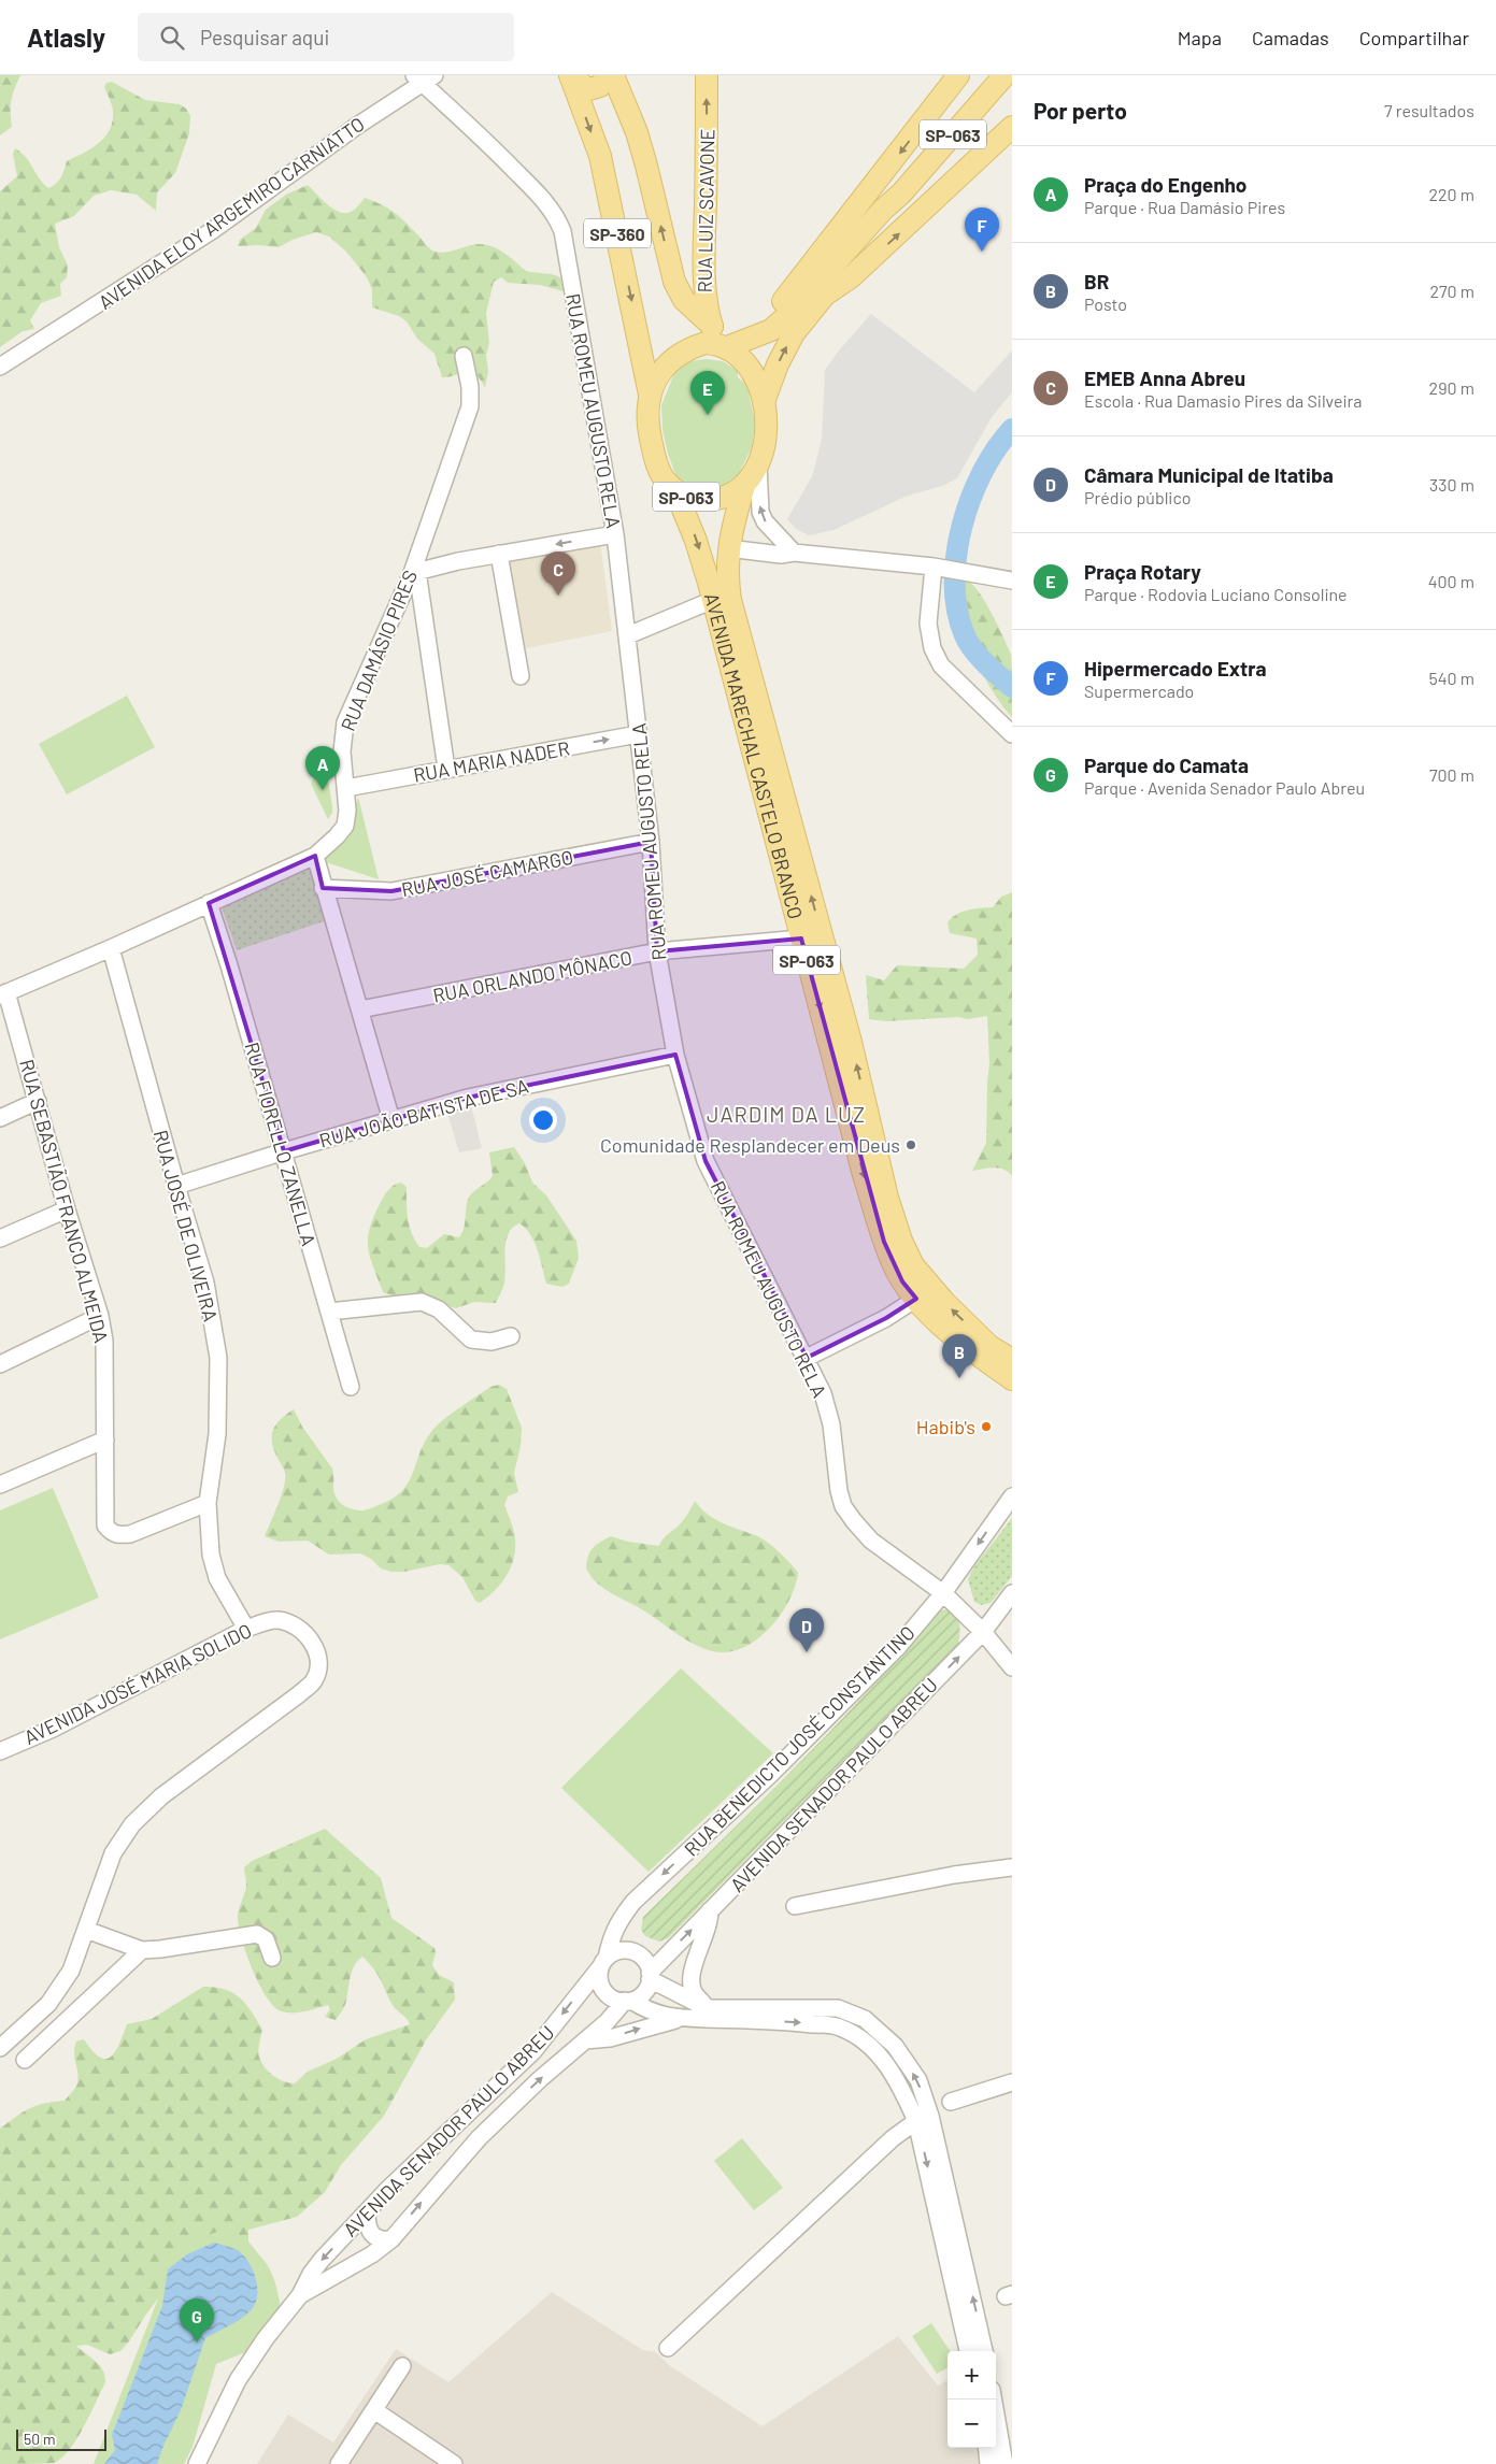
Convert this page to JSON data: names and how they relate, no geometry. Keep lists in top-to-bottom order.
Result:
{
  "streets": {
    "main road": [
      "SP-063",
      "RUA LUIZ SCAVONE",
      "SP-360",
      "AVENIDA MARECHAL CASTELO BRANCO"
    ],
    "street": [
      "AVENIDA ELOY ARGEMIRO CARNIATTO",
      "RUA ROMEU AUGUSTO RELA",
      "RUA DAMÁSIO PIRES",
      "RUA MARIA NADER",
      "RUA JOSÉ CAMARGO",
      "RUA ORLANDO MÔNACO",
      "RUA JOÃO BATISTA DE SA",
      "RUA FIORELLO ZANELLA",
      "RUA SEBASTIÃO FRANCO ALMEIDA",
      "RUA JOSÉ DE OLIVEIRA",
      "AVENIDA JOSÉ MARIA SOLIDO",
      "RUA BENEDICTO JOSÉ CONSTANTINO",
      "AVENIDA SENADOR PAULO ABREU"
    ]
  },
  "crossings": [
    ["SP-063", "RUA LUIZ SCAVONE"],
    ["SP-063", "SP-360"],
    ["SP-063", "AVENIDA MARECHAL CASTELO BRANCO"],
    ["RUA LUIZ SCAVONE", "SP-360"],
    ["RUA LUIZ SCAVONE", "AVENIDA MARECHAL CASTELO BRANCO"],
    ["AVENIDA ELOY ARGEMIRO CARNIATTO", "RUA ROMEU AUGUSTO RELA"],
    ["SP-360", "AVENIDA MARECHAL CASTELO BRANCO"],
    ["RUA ROMEU AUGUSTO RELA", "RUA MARIA NADER"],
    ["RUA ROMEU AUGUSTO RELA", "RUA JOSÉ CAMARGO"],
    ["RUA ROMEU AUGUSTO RELA", "RUA ORLANDO MÔNACO"],
    ["RUA ROMEU AUGUSTO RELA", "RUA JOÃO BATISTA DE SA"],
    ["RUA ROMEU AUGUSTO RELA", "RUA BENEDICTO JOSÉ CONSTANTINO"],
    ["RUA ROMEU AUGUSTO RELA", "AVENIDA SENADOR PAULO ABREU"],
    ["RUA DAMÁSIO PIRES", "RUA MARIA NADER"],
    ["RUA DAMÁSIO PIRES", "RUA FIORELLO ZANELLA"],
    ["RUA DAMÁSIO PIRES", "RUA SEBASTIÃO FRANCO ALMEIDA"],
    ["RUA DAMÁSIO PIRES", "RUA JOSÉ DE OLIVEIRA"],
    ["AVENIDA MARECHAL CASTELO BRANCO", "RUA ORLANDO MÔNACO"],
    ["RUA JOÃO BATISTA DE SA", "RUA FIORELLO ZANELLA"],
    ["RUA JOÃO BATISTA DE SA", "RUA JOSÉ DE OLIVEIRA"],
    ["RUA SEBASTIÃO FRANCO ALMEIDA", "RUA JOSÉ DE OLIVEIRA"],
    ["RUA JOSÉ DE OLIVEIRA", "AVENIDA JOSÉ MARIA SOLIDO"],
    ["RUA BENEDICTO JOSÉ CONSTANTINO", "AVENIDA SENADOR PAULO ABREU"]
  ],
  "one_way": ["RUA MARIA NADER", "RUA BENEDICTO JOSÉ CONSTANTINO"],
  "districts": ["JARDIM DA LUZ"],
  "places": ["Comunidade Resplandecer em Deus", "Habib's"],
  "scale_bar": "50 m",
  "page": {
    "header": "Atlasly",
    "search": "Pesquisar aqui",
    "nav": ["Mapa", "Camadas", "Compartilhar"],
    "heading": ["Por perto", "7 resultados"],
    "list": [
      {
        "mark": "A",
        "name": "Praça do Engenho",
        "note": "Parque · Rua Damásio Pires",
        "value": "220 m"
      },
      {
        "mark": "B",
        "name": "BR",
        "note": "Posto",
        "value": "270 m"
      },
      {
        "mark": "C",
        "name": "EMEB Anna Abreu",
        "note": "Escola · Rua Damasio Pires da Silveira",
        "value": "290 m"
      },
      {
        "mark": "D",
        "name": "Câmara Municipal de Itatiba",
        "note": "Prédio público",
        "value": "330 m"
      },
      {
        "mark": "E",
        "name": "Praça Rotary",
        "note": "Parque · Rodovia Luciano Consoline",
        "value": "400 m"
      },
      {
        "mark": "F",
        "name": "Hipermercado Extra",
        "note": "Supermercado",
        "value": "540 m"
      },
      {
        "mark": "G",
        "name": "Parque do Camata",
        "note": "Parque · Avenida Senador Paulo Abreu",
        "value": "700 m"
      }
    ],
    "pins": [
      "F",
      "E",
      "C",
      "A",
      "B",
      "D",
      "G"
    ],
    "map_buttons": ["+", "−"],
    "scale": "50 m"
  }
}
